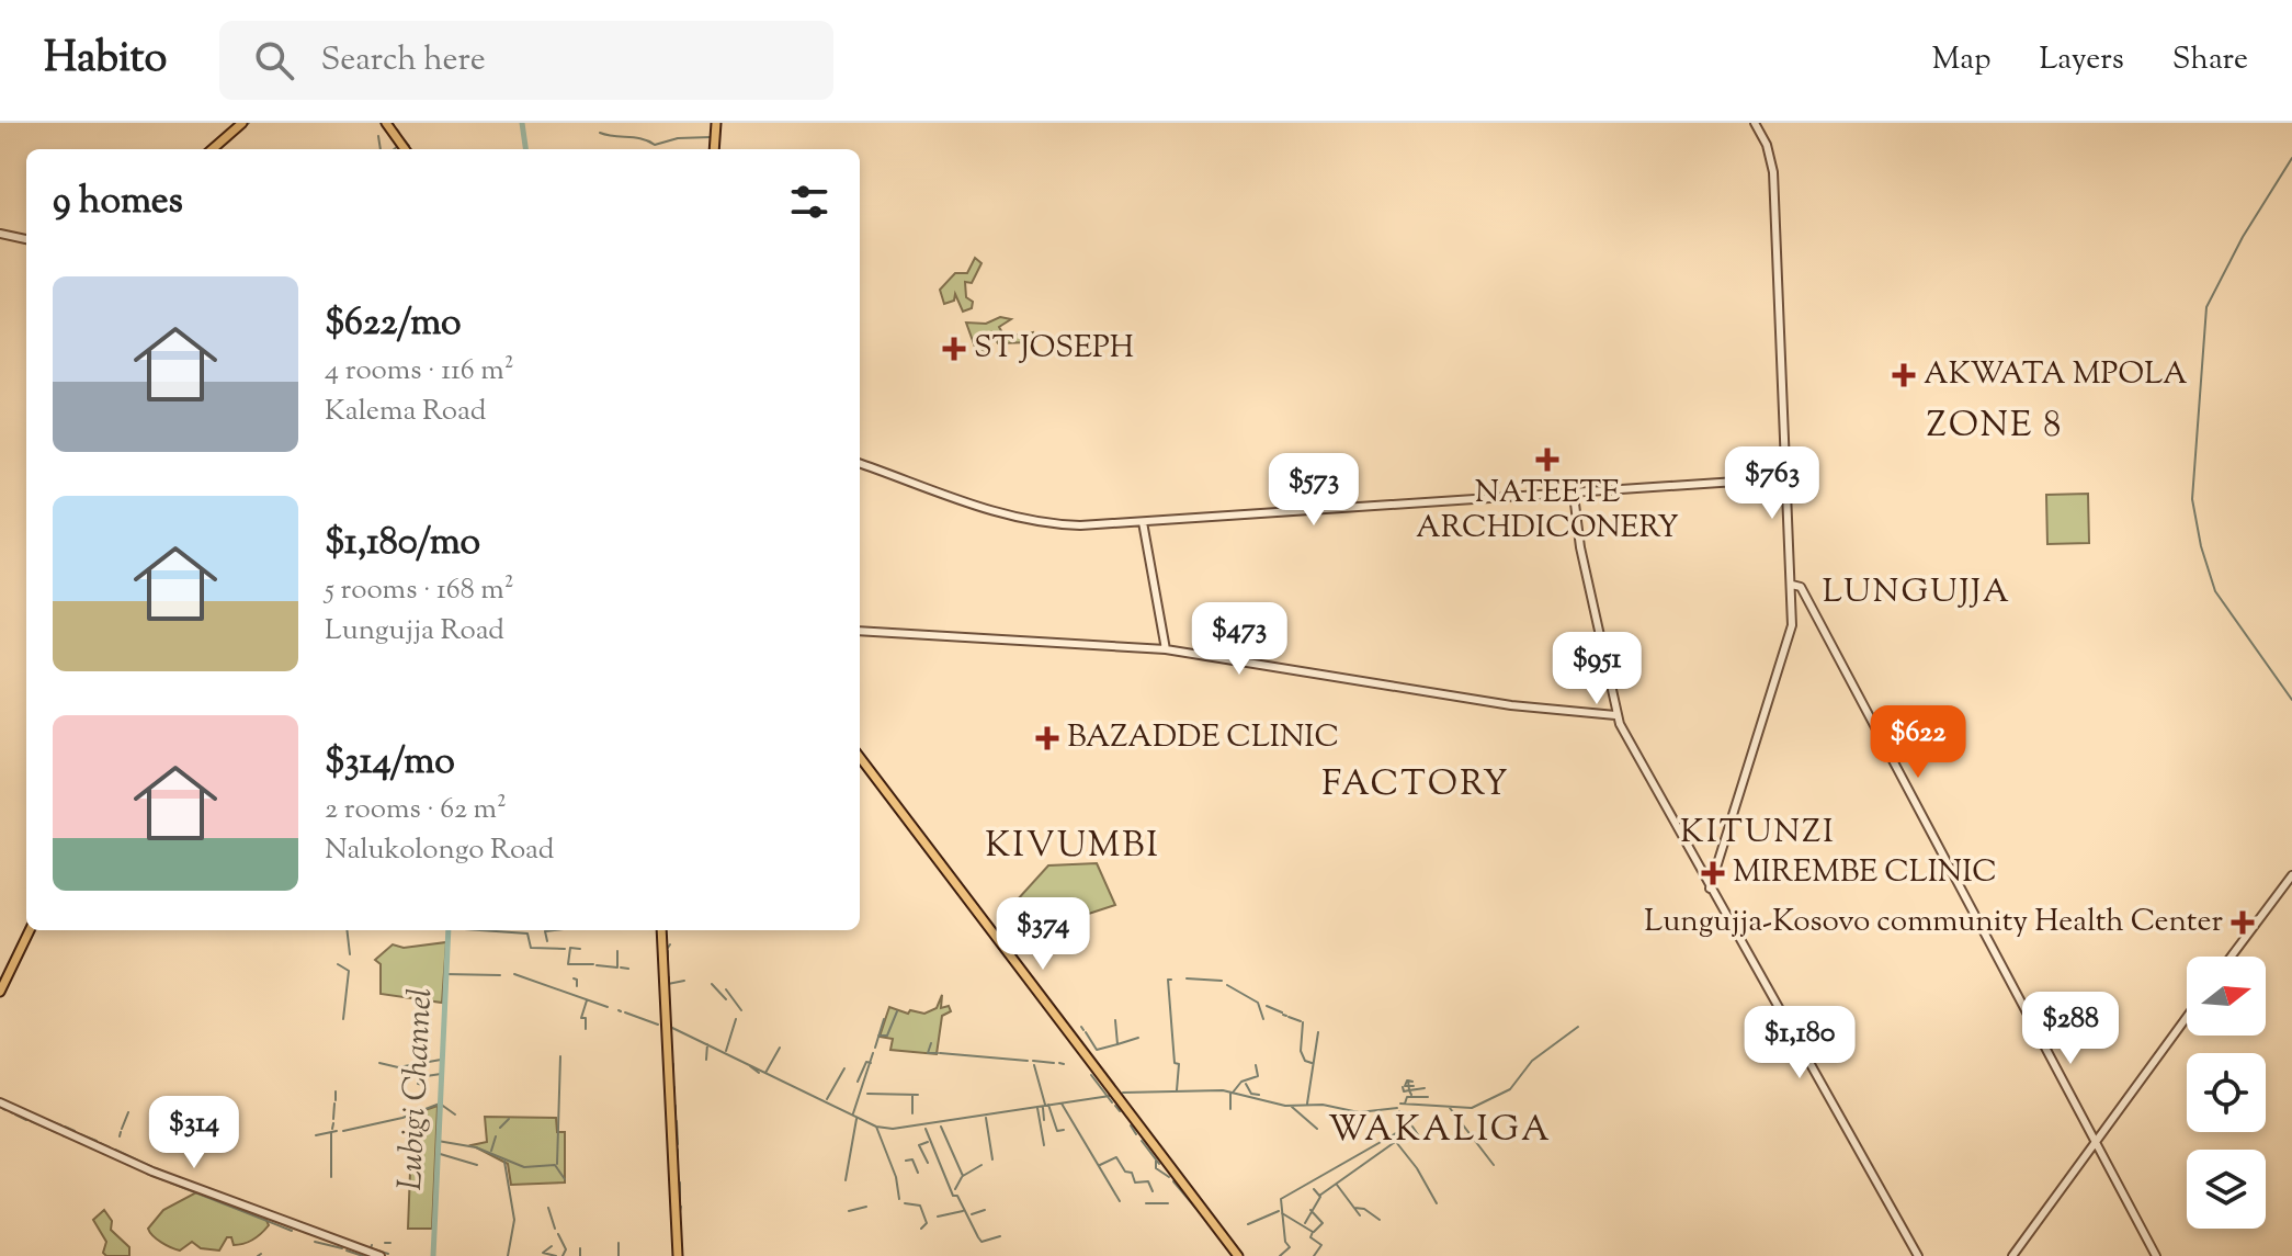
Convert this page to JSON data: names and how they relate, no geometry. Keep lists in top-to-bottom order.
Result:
{
  "districts": [
    "ZONE 8",
    "LUNGUJJA",
    "FACTORY",
    "KITUNZI",
    "KIVUMBI",
    "WAKALIGA"
  ],
  "water": ["Lubigi Channel"],
  "places": {
    "health": [
      "ST JOSEPH",
      "AKWATA MPOLA",
      "NATEETE ARCHDICONERY",
      "BAZADDE CLINIC",
      "MIREMBE CLINIC",
      "Lungujja-Kosovo community Health Center"
    ]
  },
  "north": "right",
  "page": {
    "header": "Habito",
    "search": "Search here",
    "nav": ["Map", "Layers", "Share"],
    "heading": "9 homes",
    "list": [
      {
        "name": "$622/mo",
        "note": "4 rooms · 116 m² · Kalema Road"
      },
      {
        "name": "$1,180/mo",
        "note": "5 rooms · 168 m² · Lungujja Road"
      },
      {
        "name": "$314/mo",
        "note": "2 rooms · 62 m² · Nalukolongo Road"
      }
    ],
    "price": [
      "$763",
      "$573",
      "$473",
      "$951",
      "$622",
      "$374",
      "$288",
      "$1,180",
      "$314"
    ]
  }
}
